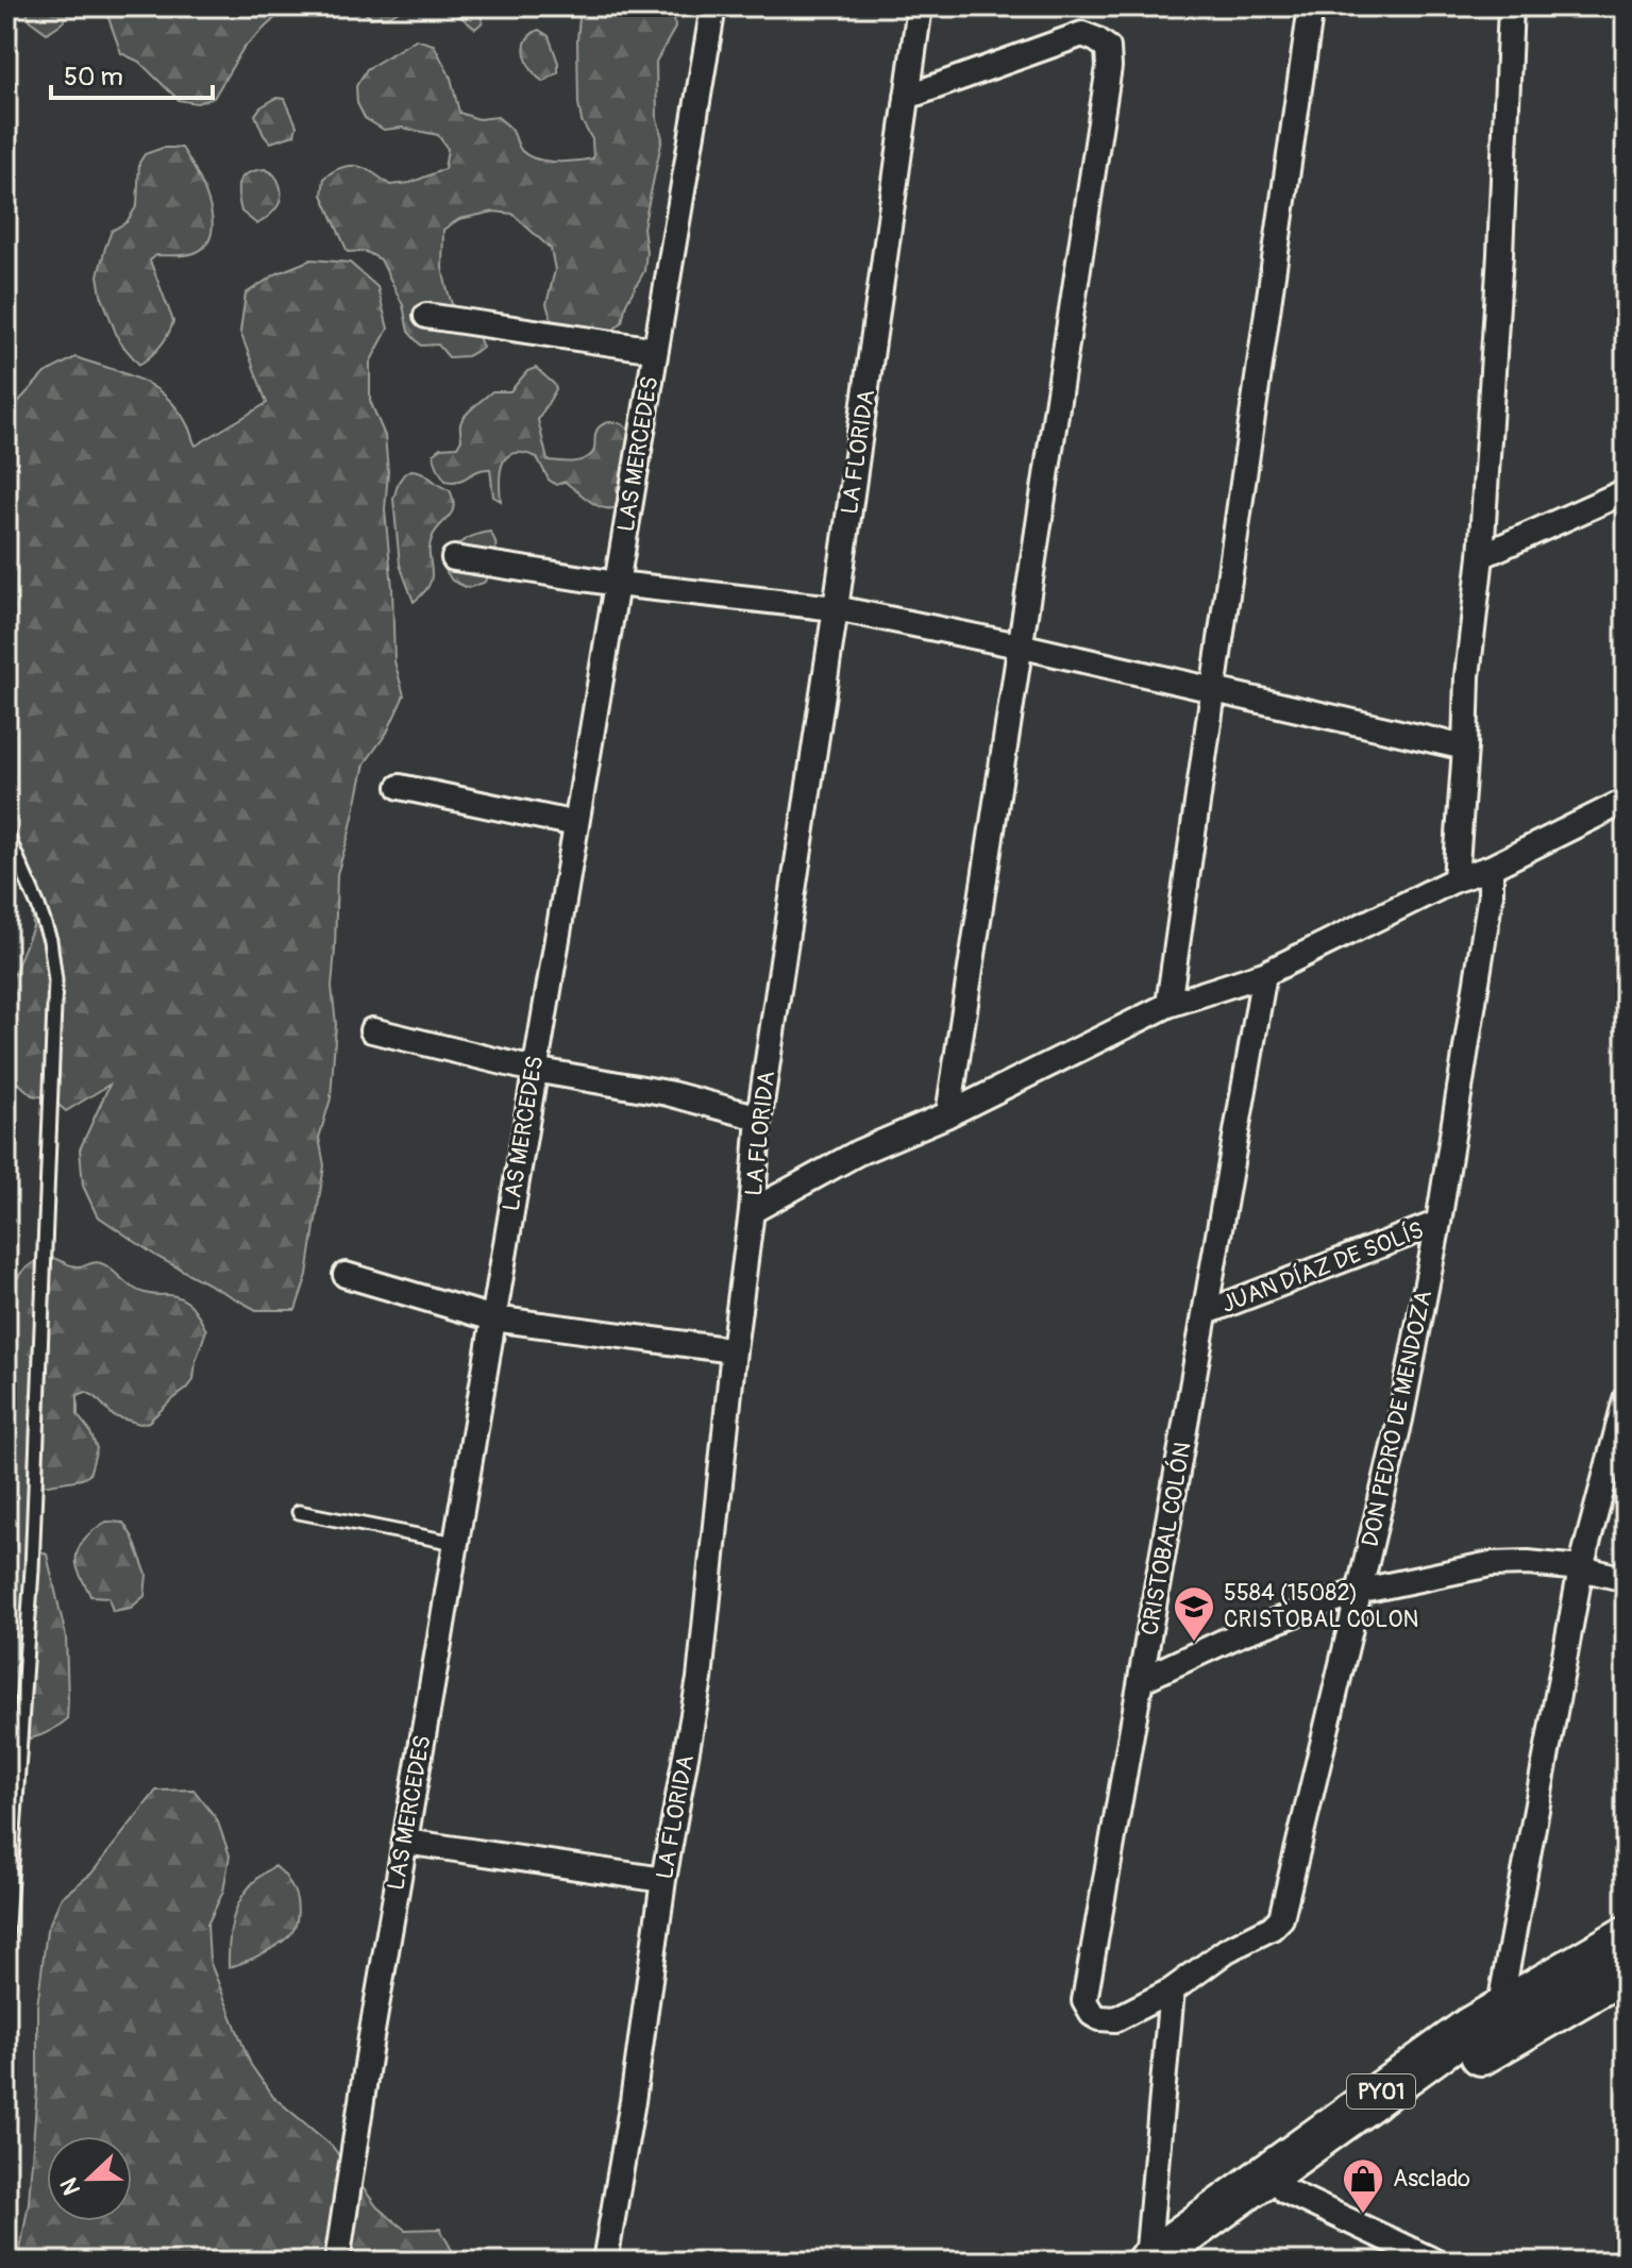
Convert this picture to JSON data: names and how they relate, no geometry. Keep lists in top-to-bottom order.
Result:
{
  "streets": {
    "highway": ["PY01"],
    "street": [
      "LA FLORIDA",
      "LAS MERCEDES",
      "JUAN DÍAZ DE SOLÍS",
      "DON PEDRO DE MENDOZA",
      "CRISTOBAL COLÓN"
    ]
  },
  "crossings": [
    ["JUAN DÍAZ DE SOLÍS", "DON PEDRO DE MENDOZA"],
    ["JUAN DÍAZ DE SOLÍS", "CRISTOBAL COLÓN"],
    ["DON PEDRO DE MENDOZA", "CRISTOBAL COLÓN"]
  ],
  "places": {
    "school or university": ["5584 (15082) CRISTOBAL COLON"],
    "shop": ["Asclado"]
  },
  "scale_bar": "50 m",
  "north": "left"
}
